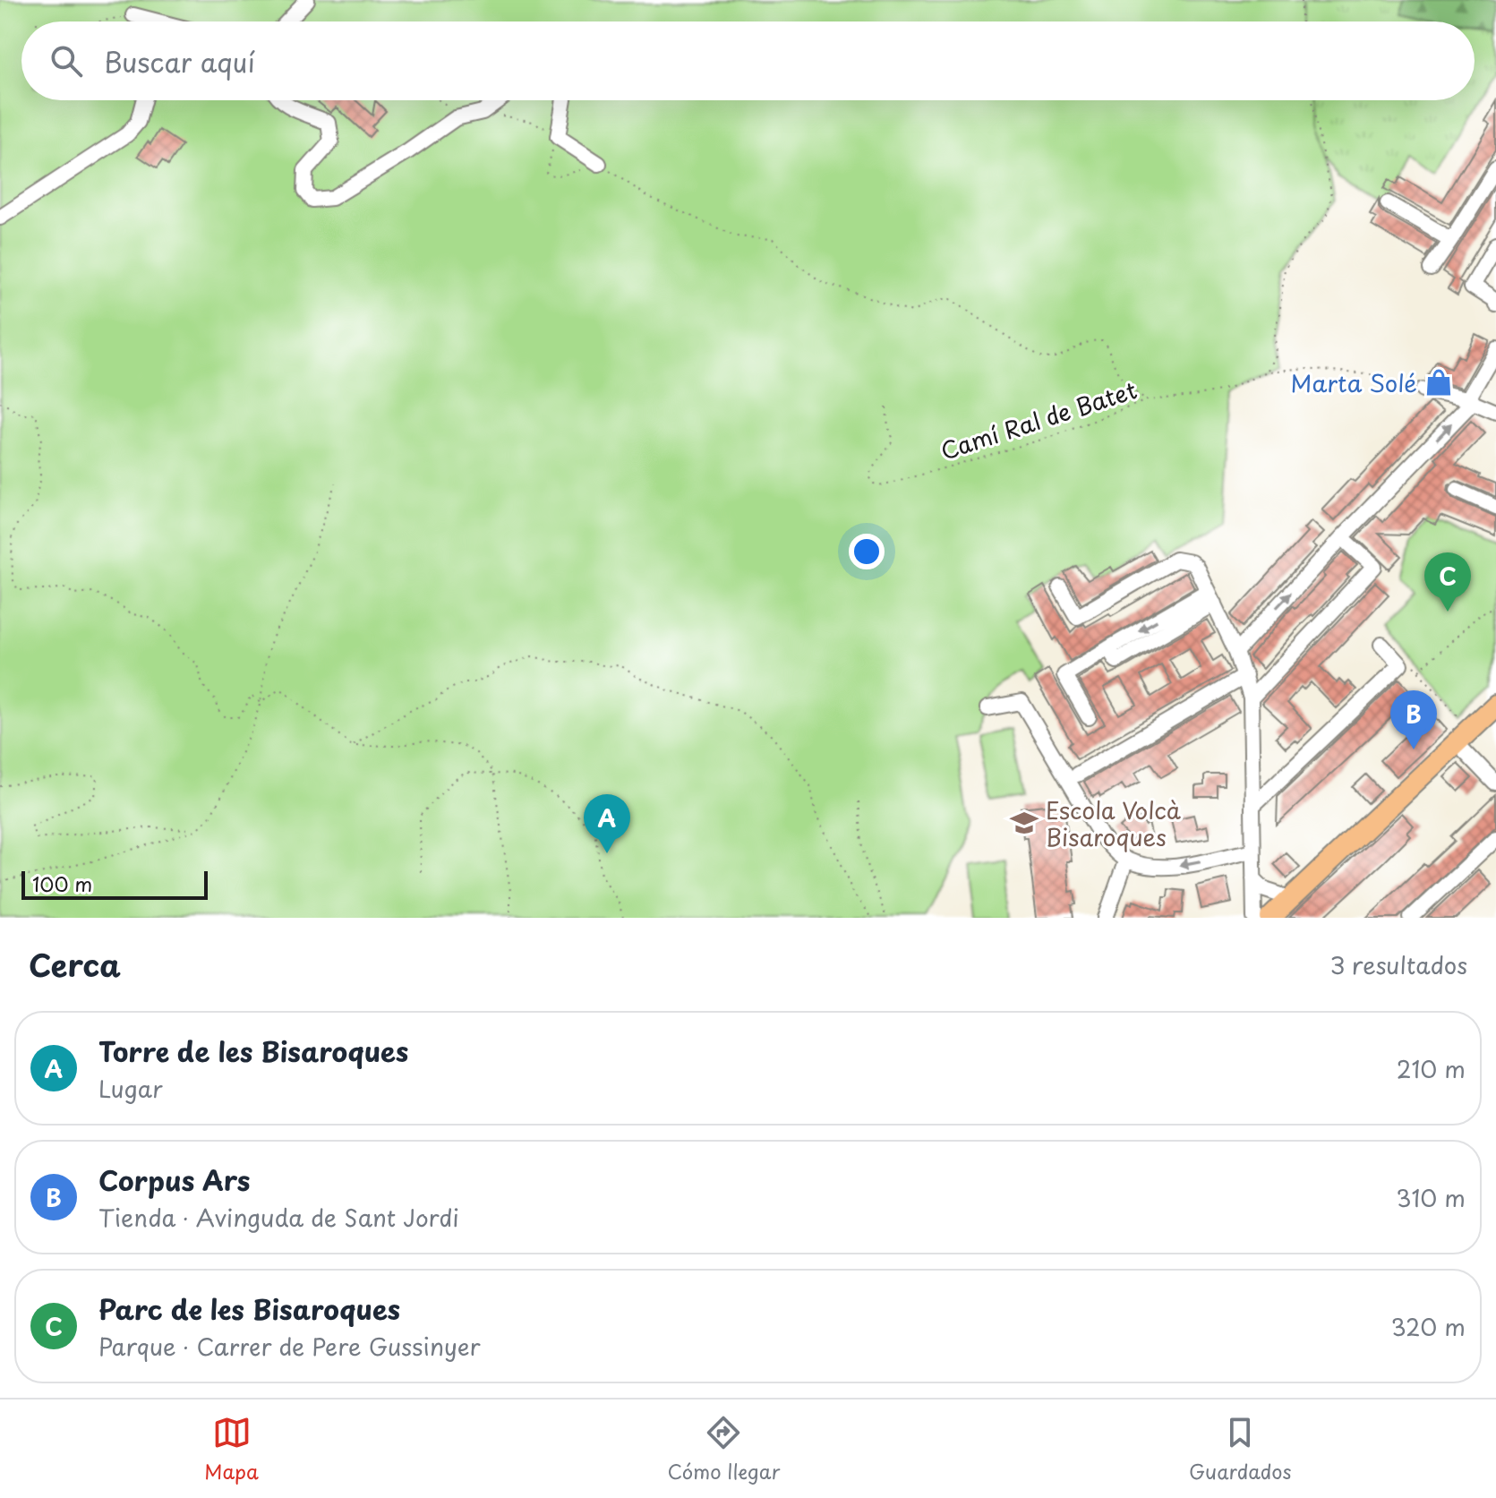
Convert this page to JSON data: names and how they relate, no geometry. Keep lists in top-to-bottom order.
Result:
{
  "streets": {
    "path": ["Camí Ral de Batet"]
  },
  "places": {
    "shop": ["Marta Solé"],
    "school or university": ["Escola Volcà Bisaroques"]
  },
  "scale_bar": "100 m",
  "page": {
    "search": "Buscar aquí",
    "pins": ["C", "B", "A"],
    "scale": "100 m",
    "heading": ["Cerca", "3 resultados"],
    "list": [
      {
        "mark": "A",
        "name": "Torre de les Bisaroques",
        "note": "Lugar",
        "value": "210 m"
      },
      {
        "mark": "B",
        "name": "Corpus Ars",
        "note": "Tienda · Avinguda de Sant Jordi",
        "value": "310 m"
      },
      {
        "mark": "C",
        "name": "Parc de les Bisaroques",
        "note": "Parque · Carrer de Pere Gussinyer",
        "value": "320 m"
      }
    ],
    "nav": ["Mapa", "Cómo llegar", "Guardados"]
  }
}
